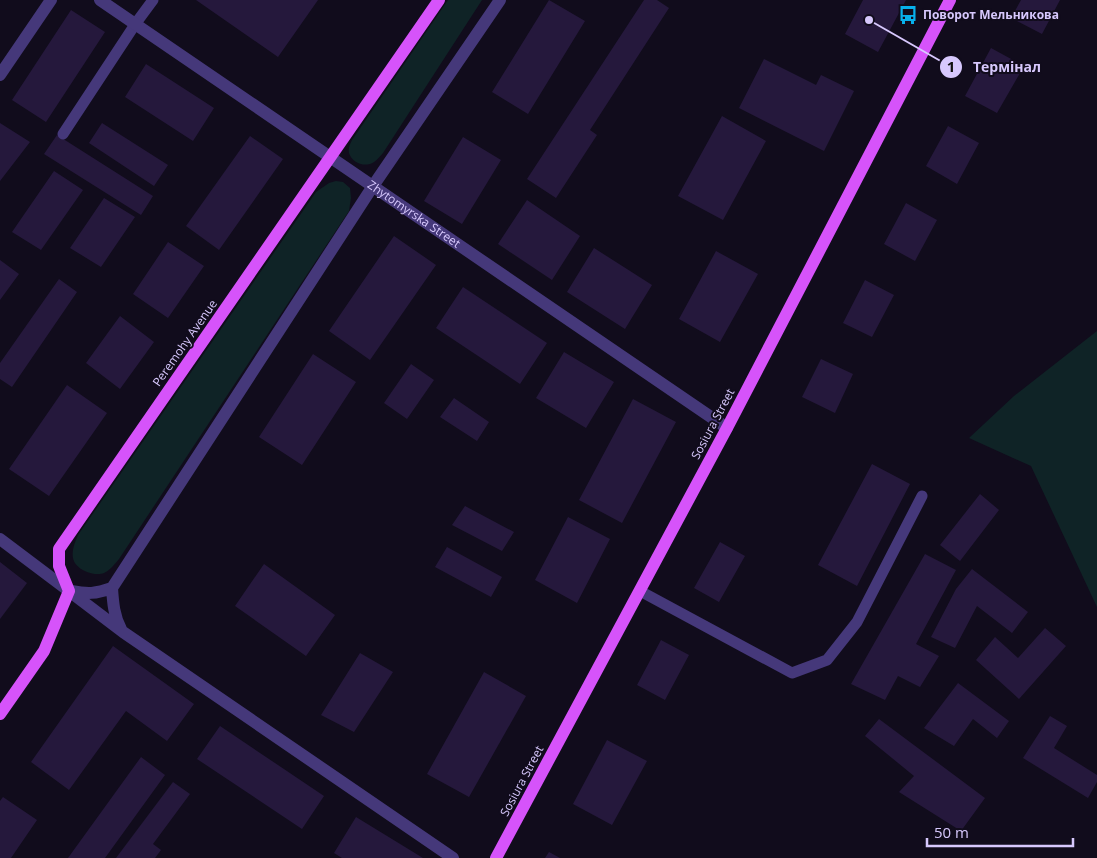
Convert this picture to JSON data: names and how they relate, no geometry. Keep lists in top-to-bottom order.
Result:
{
  "streets": {
    "main road": ["Peremohy Avenue", "Sosiura Street"],
    "street": ["Zhytomyrska Street"]
  },
  "crossings": [
    ["Zhytomyrska Street", "Peremohy Avenue"],
    ["Zhytomyrska Street", "Sosiura Street"]
  ],
  "places": {
    "bus stop": ["Поворот Мельникова"],
    "other": ["Термінал"]
  },
  "scale_bar": "50 m"
}
